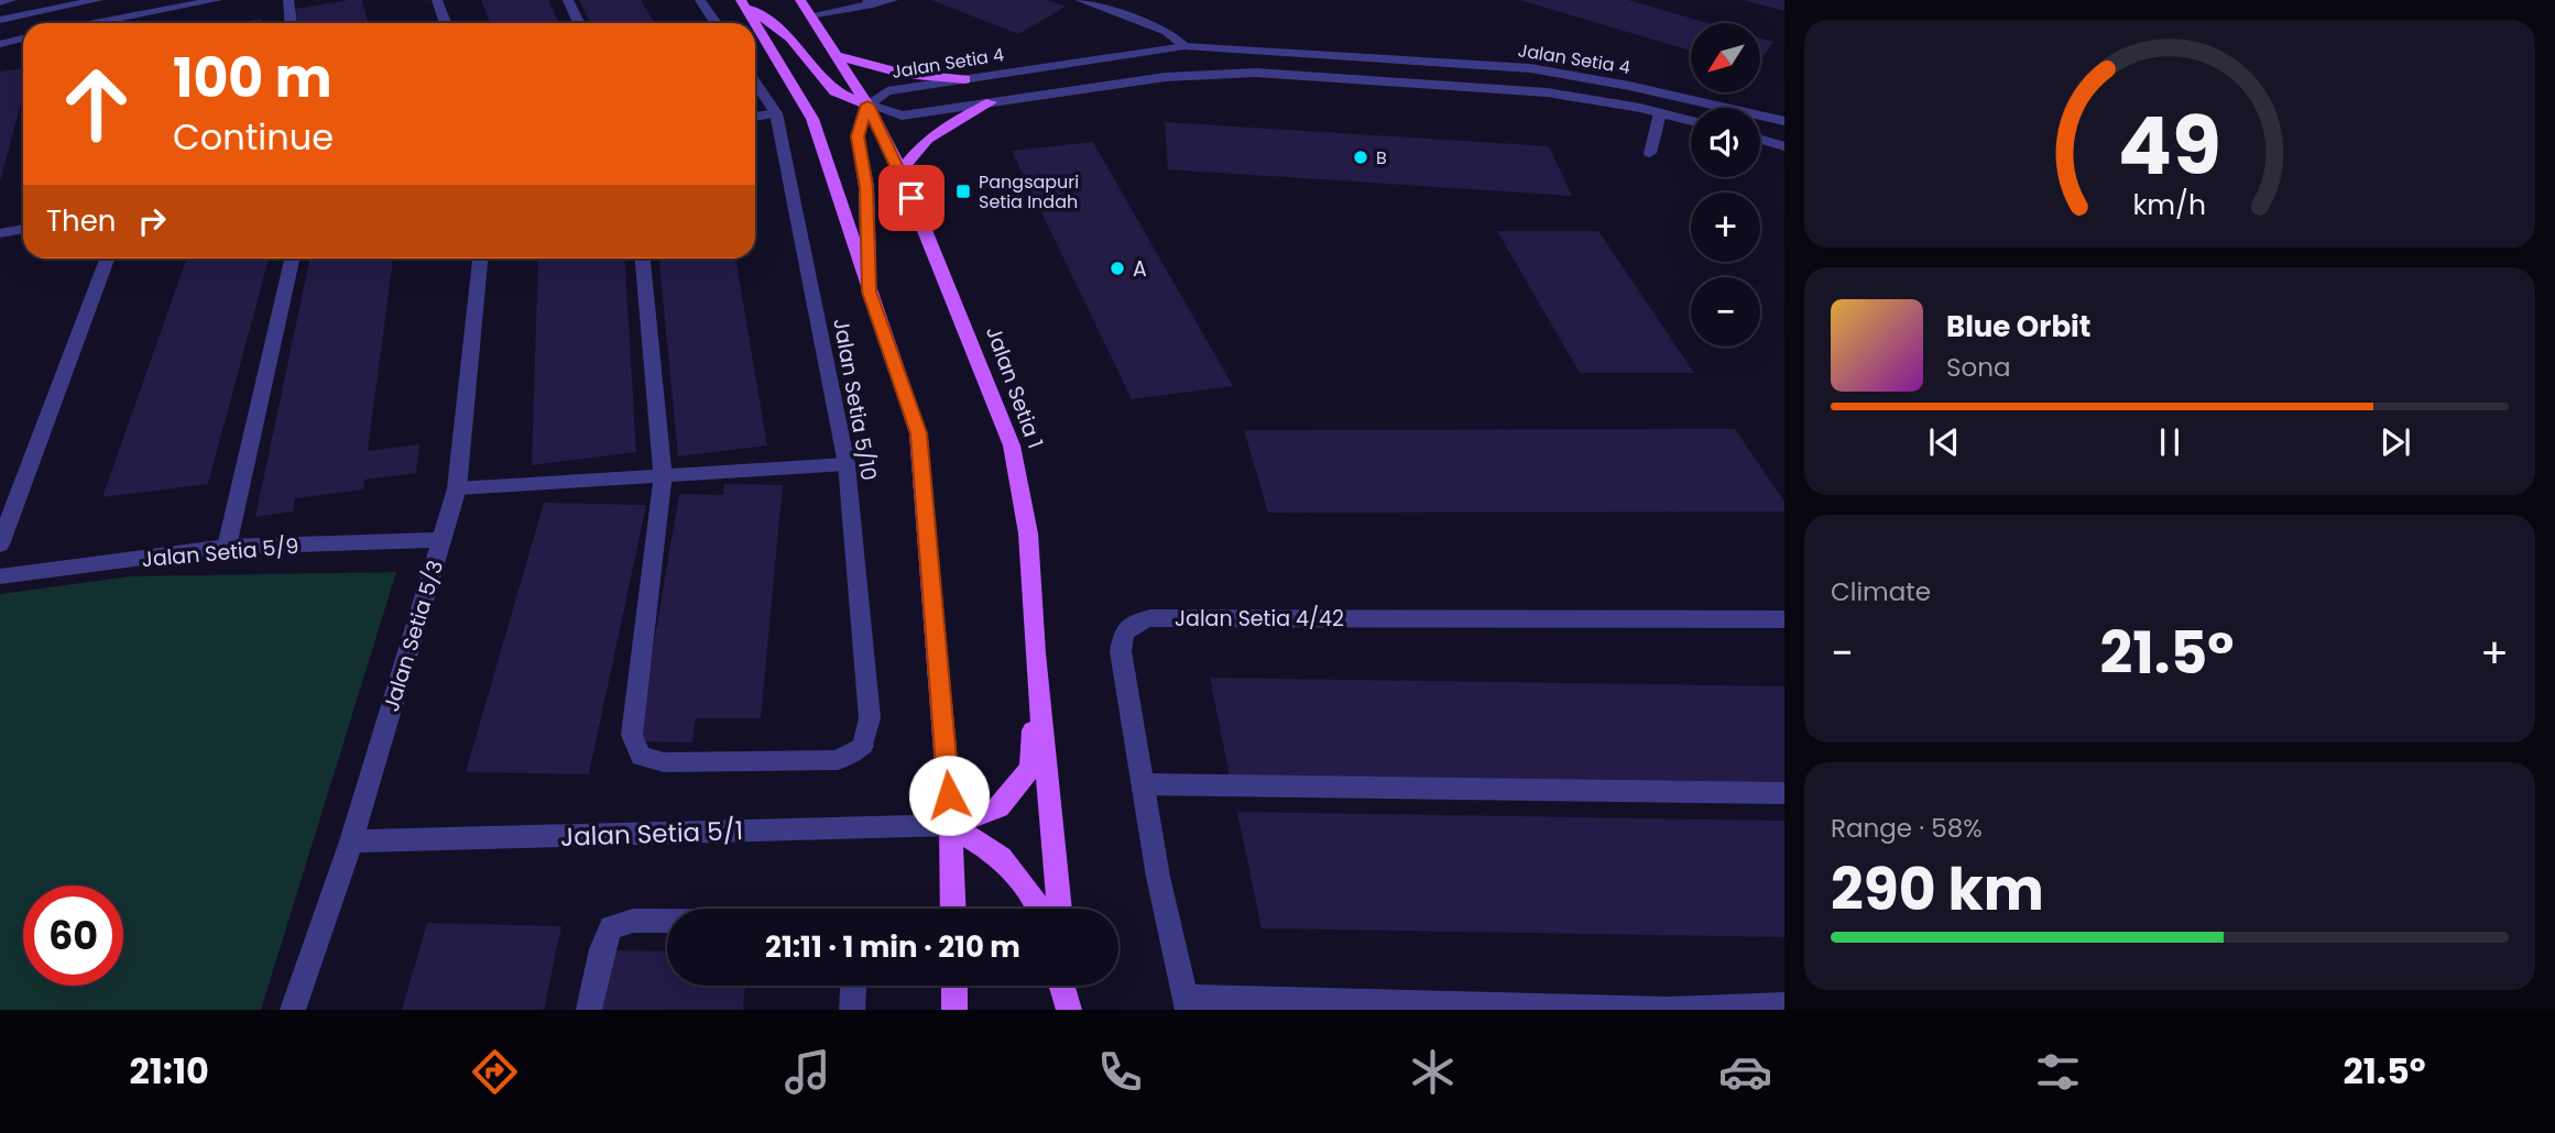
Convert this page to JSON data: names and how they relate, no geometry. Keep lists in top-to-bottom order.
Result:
{
  "streets": {
    "main road": ["Jalan Setia 1"],
    "street": [
      "Jalan Setia 4",
      "Jalan Setia 5/10",
      "Jalan Setia 5/9",
      "Jalan Setia 4/42",
      "Jalan Setia 5/3",
      "Jalan Setia 5/1"
    ]
  },
  "crossings": [
    ["Jalan Setia 4", "Jalan Setia 1"],
    ["Jalan Setia 5/9", "Jalan Setia 5/3"],
    ["Jalan Setia 5/3", "Jalan Setia 5/1"]
  ],
  "places": {
    "other": ["B", "A"],
    "transit": ["Pangsapuri Setia Indah"]
  },
  "north": "bottom left",
  "page": {
    "map_buttons": ["+", "−"],
    "turn": ["100 m", "Continue"],
    "then": "Then",
    "song": ["Blue Orbit", "Sona"],
    "tile": [
      "Climate",
      ["Range · 58%", "290 km"]
    ],
    "heat": ["−", "21.5°", "+"],
    "limit": "60",
    "trip": "21:11 · 1 min · 210 m",
    "tabs": ["21:10", "21.5°"],
    "gauge": ["49", "km/h"]
  }
}
